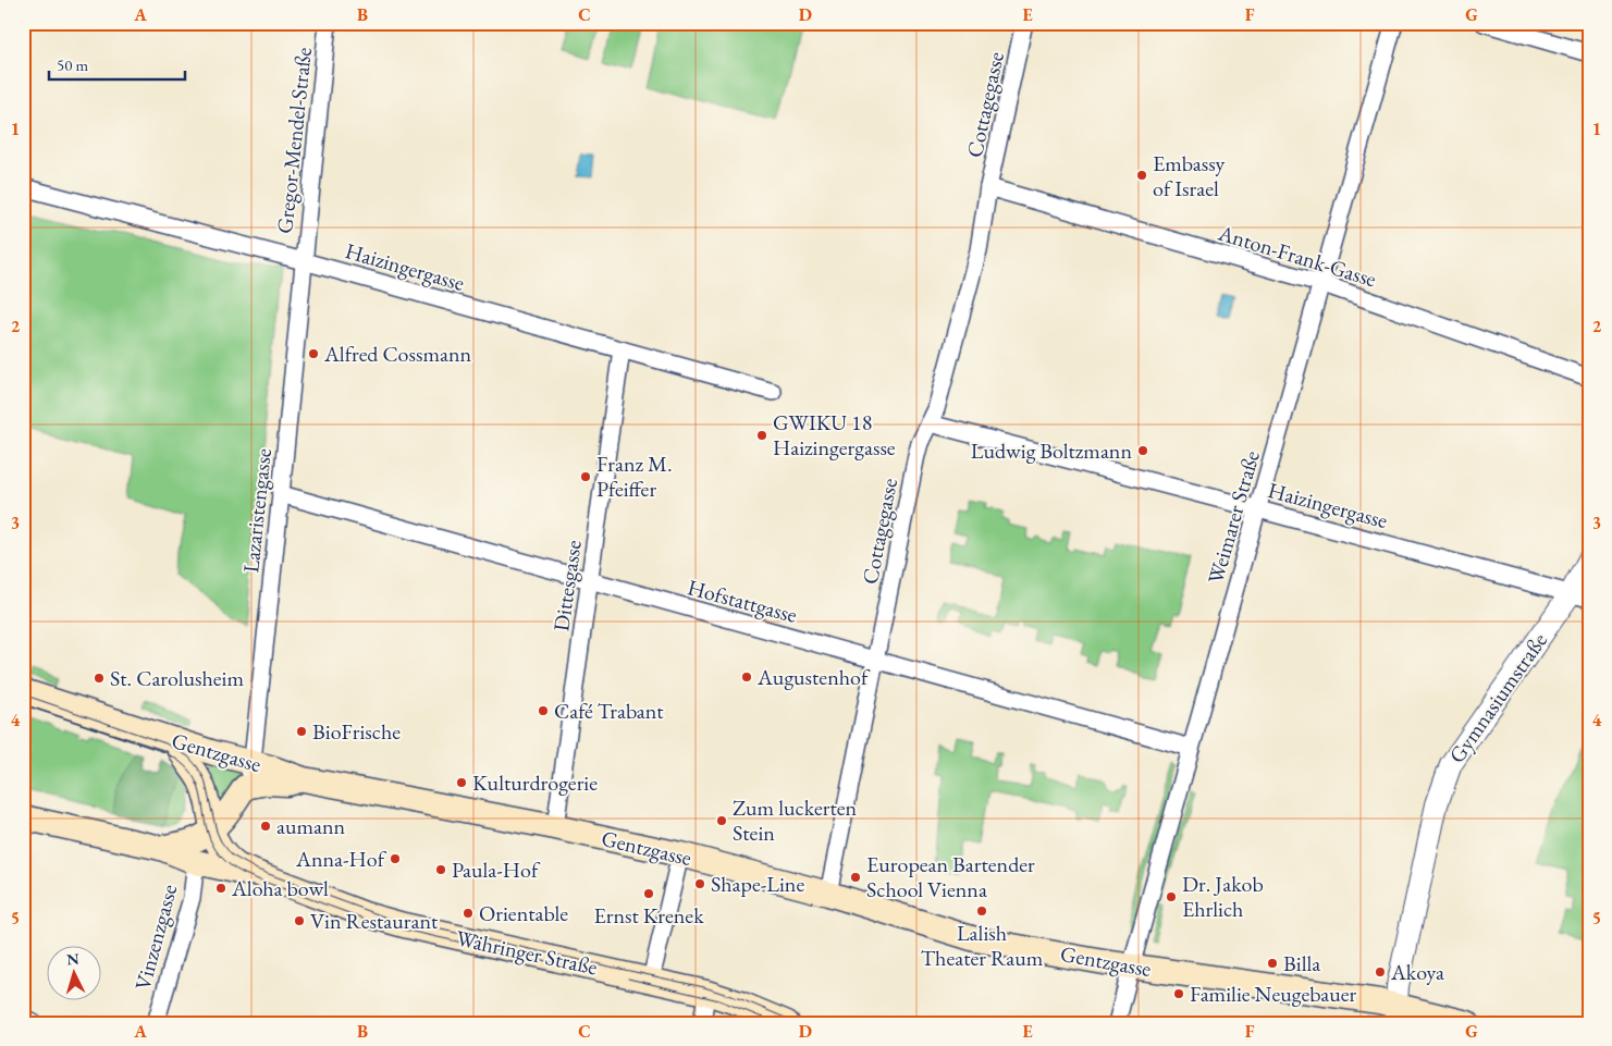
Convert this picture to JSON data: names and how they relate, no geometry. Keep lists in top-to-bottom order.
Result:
{
  "streets": {
    "main road": ["Gentzgasse", "Währinger Straße"],
    "street": [
      "Cottagegasse",
      "Gregor-Mendel-Straße",
      "Anton-Frank-Gasse",
      "Haizingergasse",
      "Lazaristengasse",
      "Weimarer Straße",
      "Dittesgasse",
      "Hofstattgasse",
      "Gymnasiumstraße",
      "Vinzenzgasse"
    ]
  },
  "crossings": [
    ["Cottagegasse", "Anton-Frank-Gasse"],
    ["Cottagegasse", "Haizingergasse"],
    ["Cottagegasse", "Hofstattgasse"],
    ["Cottagegasse", "Gentzgasse"],
    ["Gregor-Mendel-Straße", "Haizingergasse"],
    ["Gregor-Mendel-Straße", "Lazaristengasse"],
    ["Anton-Frank-Gasse", "Weimarer Straße"],
    ["Haizingergasse", "Lazaristengasse"],
    ["Haizingergasse", "Weimarer Straße"],
    ["Haizingergasse", "Dittesgasse"],
    ["Haizingergasse", "Gymnasiumstraße"],
    ["Lazaristengasse", "Hofstattgasse"],
    ["Lazaristengasse", "Gentzgasse"],
    ["Weimarer Straße", "Hofstattgasse"],
    ["Weimarer Straße", "Gentzgasse"],
    ["Dittesgasse", "Hofstattgasse"],
    ["Dittesgasse", "Gentzgasse"],
    ["Gymnasiumstraße", "Gentzgasse"],
    ["Vinzenzgasse", "Währinger Straße"]
  ],
  "places": [
    "Embassy of Israel",
    "Alfred Cossmann",
    "GWIKU 18 Haizingergasse",
    "Ludwig Boltzmann",
    "Franz M. Pfeiffer",
    "Augustenhof",
    "St. Carolusheim",
    "Café Trabant",
    "BioFrische",
    "Kulturdrogerie",
    "Zum luckerten Stein",
    "aumann",
    "Anna-Hof",
    "Paula-Hof",
    "European Bartender School Vienna",
    "Shape-Line",
    "Aloha bowl",
    "Ernst Krenek",
    "Dr. Jakob Ehrlich",
    "Lalish Theater Raum",
    "Orientable",
    "Vin Restaurant",
    "Billa",
    "Akoya",
    "Familie Neugebauer"
  ],
  "scale_bar": "50 m",
  "north": "top",
  "grid": {
    "columns": [
      "A",
      "B",
      "C",
      "D",
      "E",
      "F",
      "G"
    ],
    "rows": [
      "1",
      "2",
      "3",
      "4",
      "5"
    ]
  }
}
